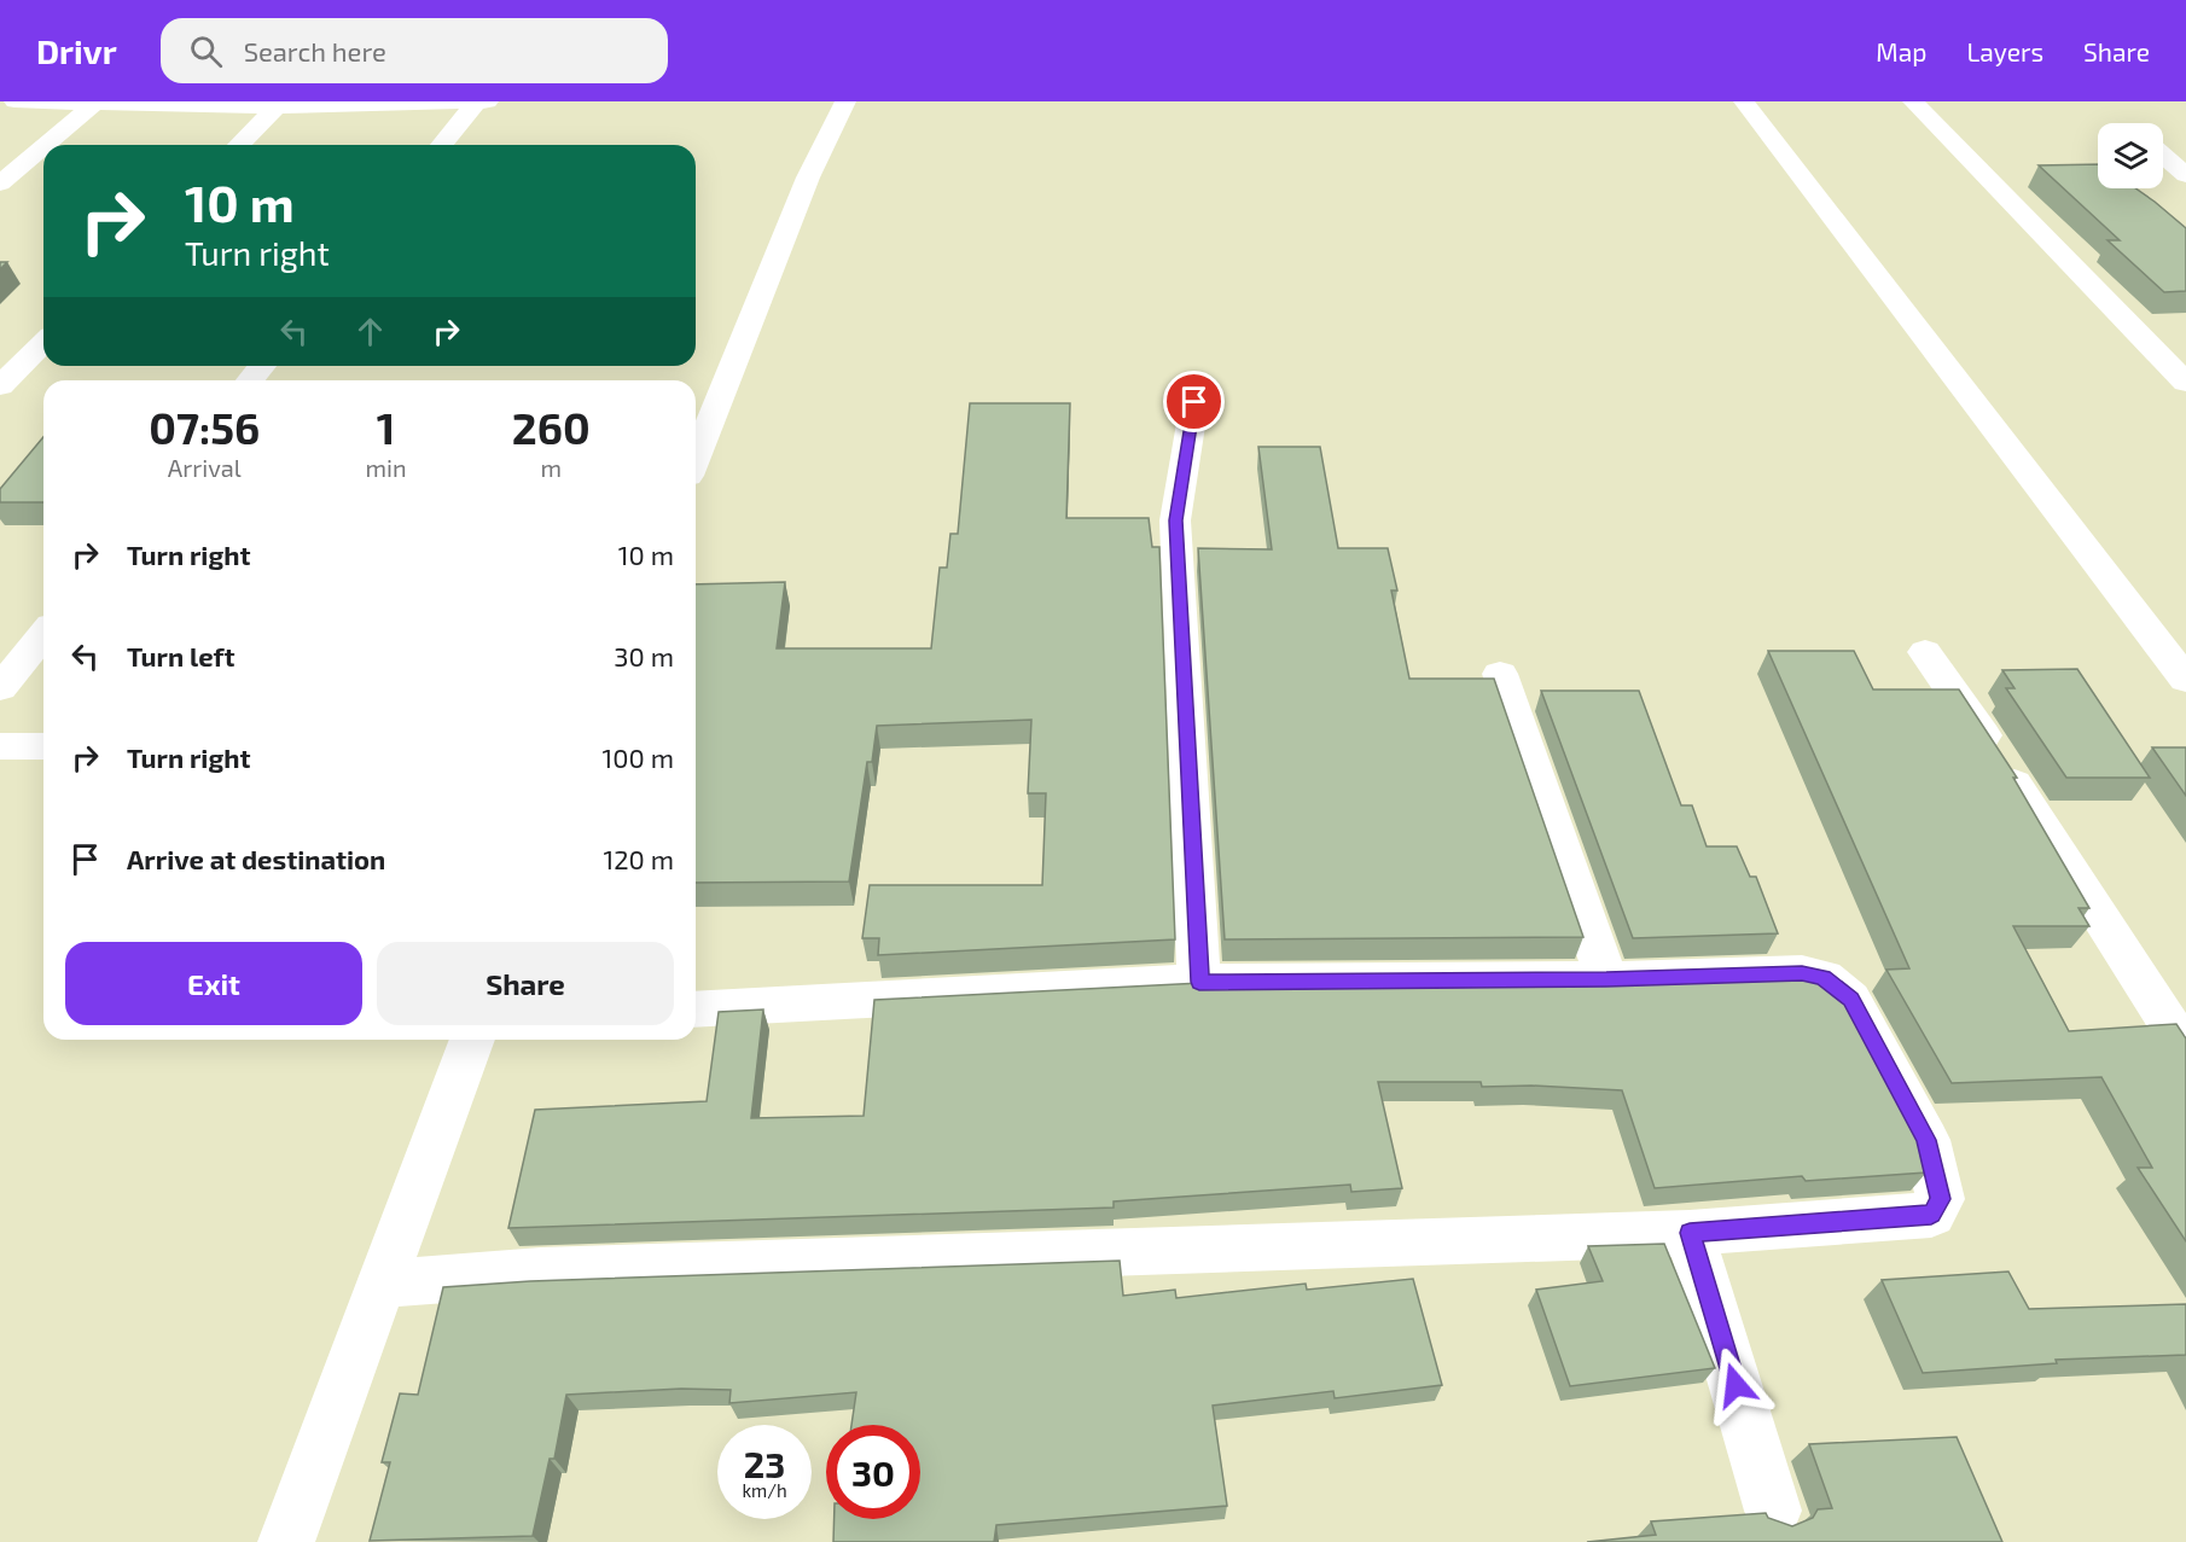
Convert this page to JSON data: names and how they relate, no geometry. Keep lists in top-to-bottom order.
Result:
{
  "page": {
    "header": "Drivr",
    "search": "Search here",
    "nav": ["Map", "Layers", "Share"],
    "turn": ["10 m", "Turn right"],
    "eta": [
      "07:56",
      "Arrival",
      "1",
      "min",
      "260",
      "m"
    ],
    "list": [
      {
        "name": "Turn right",
        "value": "10 m"
      },
      {
        "name": "Turn left",
        "value": "30 m"
      },
      {
        "name": "Turn right",
        "value": "100 m"
      },
      {
        "name": "Arrive at destination",
        "value": "120 m"
      }
    ],
    "buttons": ["Exit", "Share"],
    "speed": "23 km/h",
    "limit": "30"
  }
}
